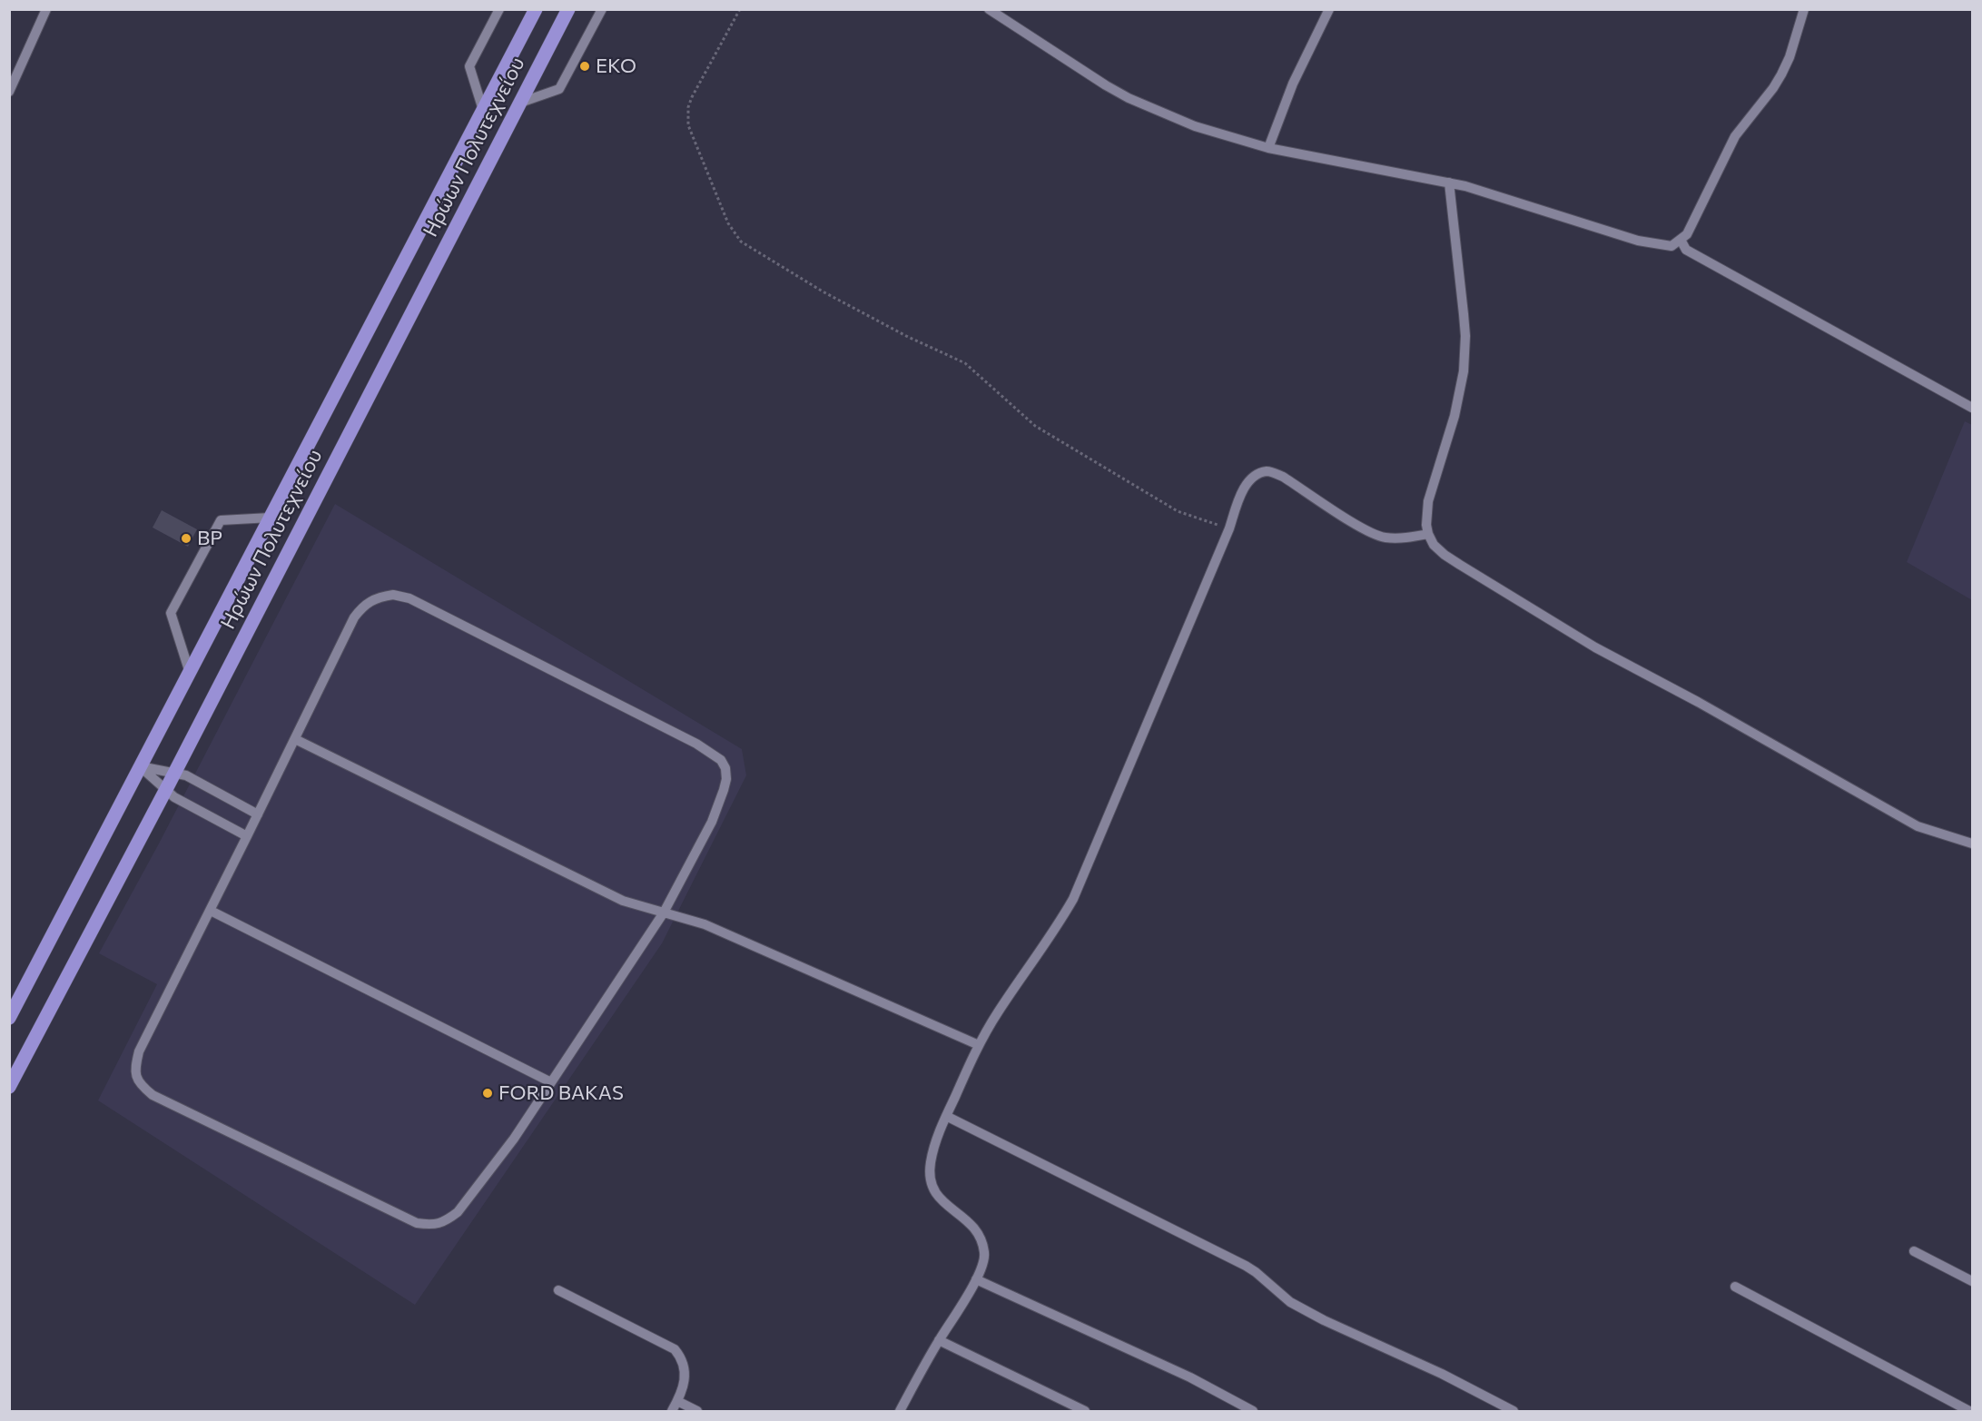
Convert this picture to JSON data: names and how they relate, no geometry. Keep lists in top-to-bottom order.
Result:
{
  "streets": {
    "main road": ["Ηρώων Πολυτεχνείου"]
  },
  "places": ["EKO", "BP", "FORD BAKAS"]
}
